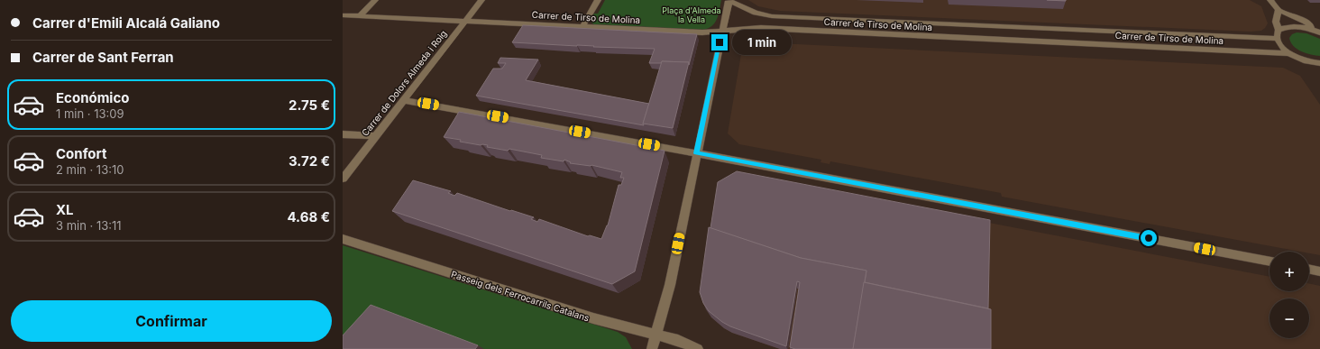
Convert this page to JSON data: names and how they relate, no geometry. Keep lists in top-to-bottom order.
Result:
{
  "streets": {
    "street": ["Carrer de Tirso de Molina", "Carrer de Dolors Almeda i Roig", "Passeig dels Ferrocarrils Catalans"]
  },
  "crossings": [
    ["Carrer de Tirso de Molina", "Carrer de Dolors Almeda i Roig"]
  ],
  "parks": ["Plaça d'Almeda la Vella"],
  "page": {
    "banner": ["Carrer d'Emili Alcalá Galiano", "Carrer de Sant Ferran"],
    "bubble": "1 min",
    "list": [
      {
        "name": "Económico",
        "note": "1 min · 13:09",
        "value": "2.75 €"
      },
      {
        "name": "Confort",
        "note": "2 min · 13:10",
        "value": "3.72 €"
      },
      {
        "name": "XL",
        "note": "3 min · 13:11",
        "value": "4.68 €"
      }
    ],
    "map_buttons": ["+", "−"],
    "buttons": "Confirmar"
  }
}
